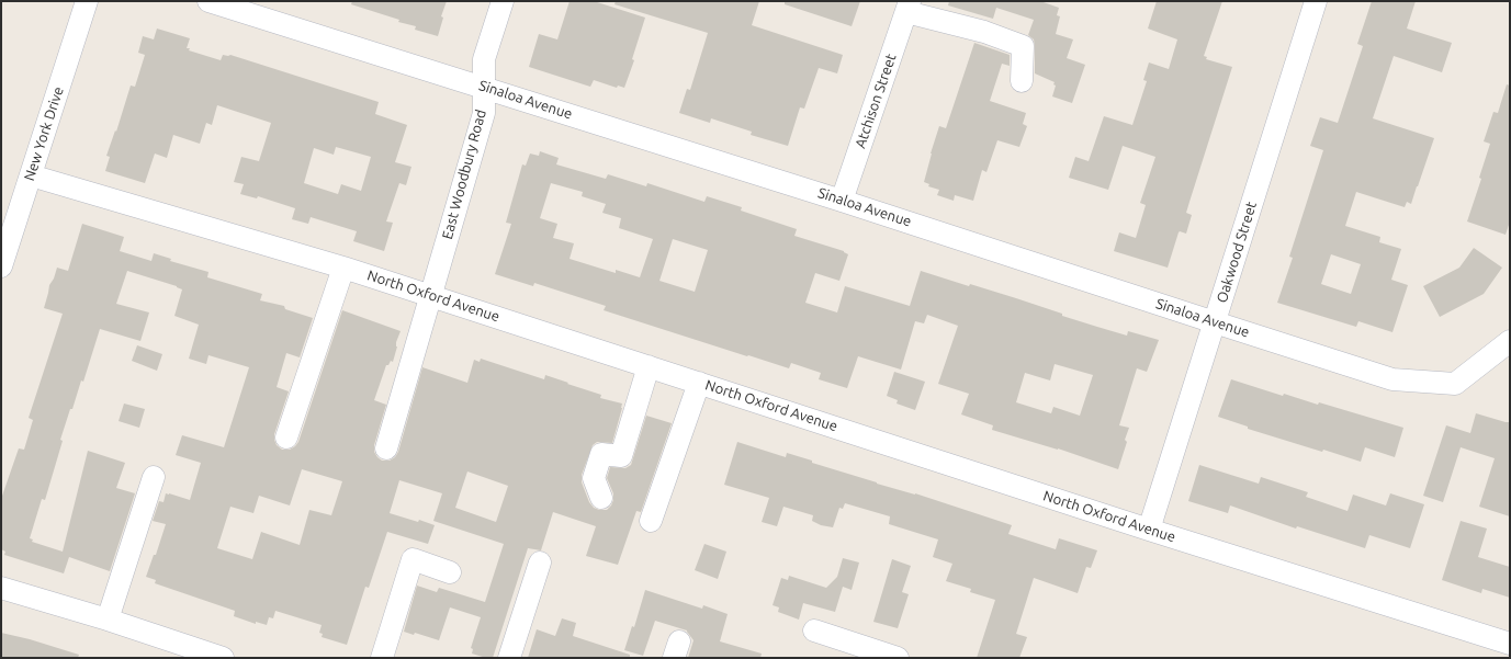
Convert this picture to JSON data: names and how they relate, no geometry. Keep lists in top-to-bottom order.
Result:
{
  "streets": {
    "street": [
      "Sinaloa Avenue",
      "Atchison Street",
      "New York Drive",
      "East Woodbury Road",
      "Oakwood Street",
      "North Oxford Avenue"
    ]
  },
  "crossings": [
    ["Sinaloa Avenue", "Atchison Street"],
    ["Sinaloa Avenue", "East Woodbury Road"],
    ["Sinaloa Avenue", "Oakwood Street"],
    ["New York Drive", "North Oxford Avenue"],
    ["East Woodbury Road", "North Oxford Avenue"],
    ["Oakwood Street", "North Oxford Avenue"]
  ]
}
